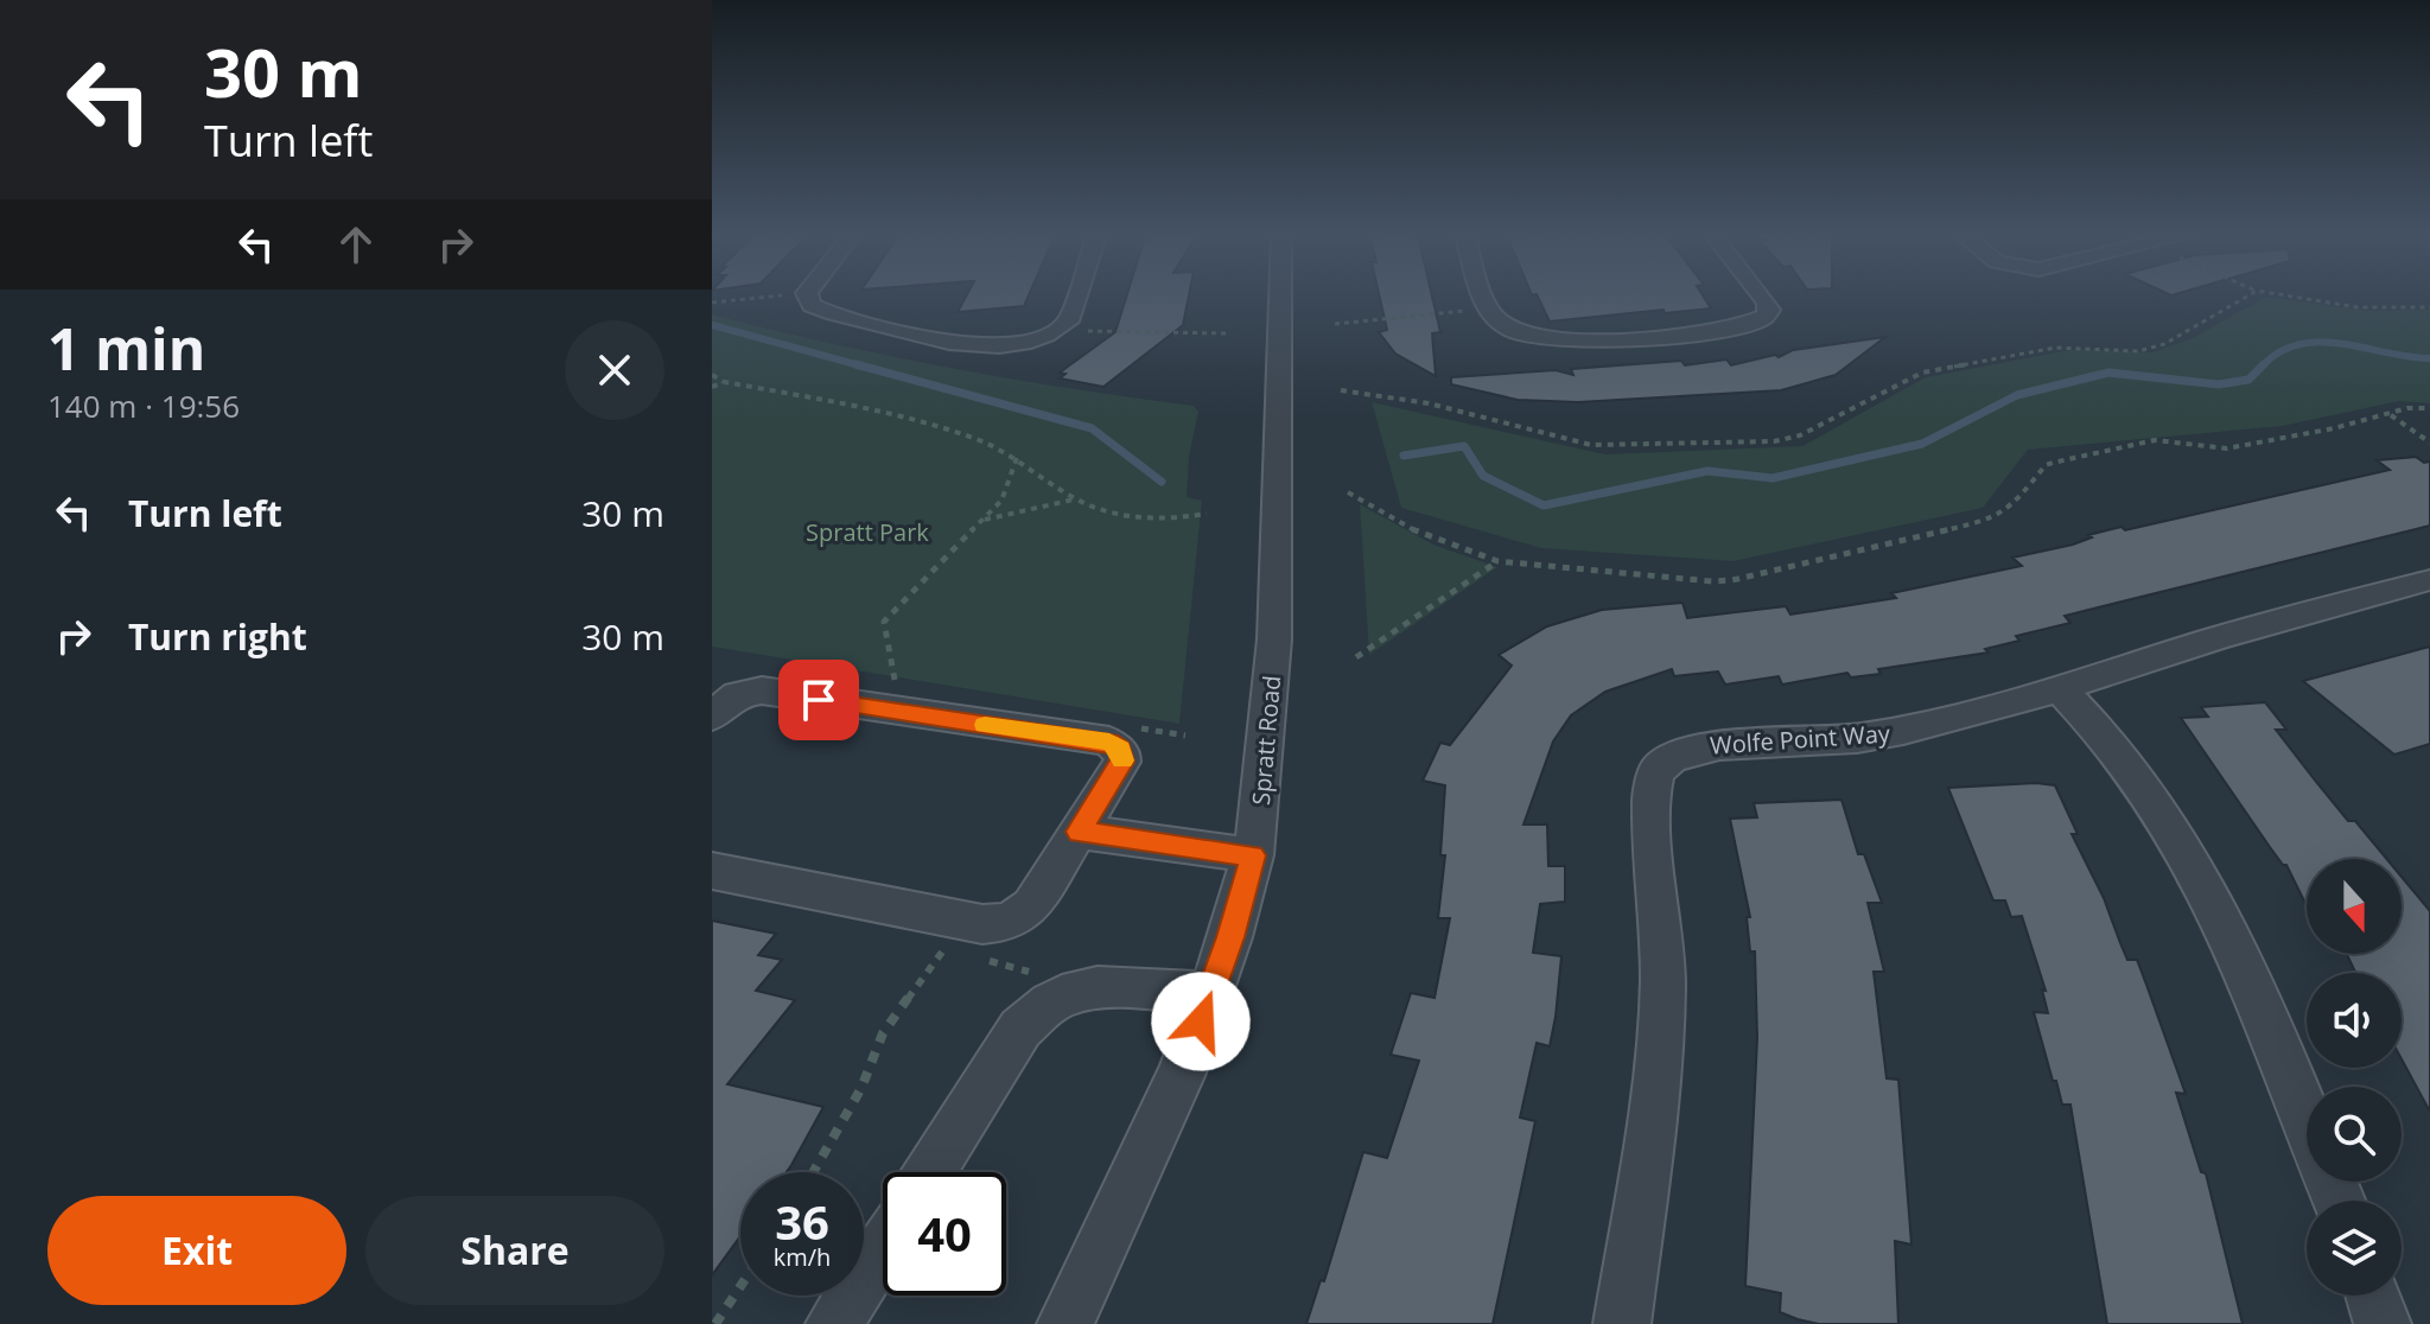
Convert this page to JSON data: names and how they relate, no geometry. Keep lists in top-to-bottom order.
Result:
{
  "streets": {
    "street": ["Wolfe Point Way", "Spratt Road"]
  },
  "parks": ["Spratt Park"],
  "north": "bottom",
  "page": {
    "turn": ["30 m", "Turn left"],
    "heading": ["1 min", "140 m · 19:56"],
    "list": [
      {
        "name": "Turn left",
        "value": "30 m"
      },
      {
        "name": "Turn right",
        "value": "30 m"
      }
    ],
    "speed": "36 km/h",
    "limit": "40",
    "buttons": ["Exit", "Share"]
  }
}
